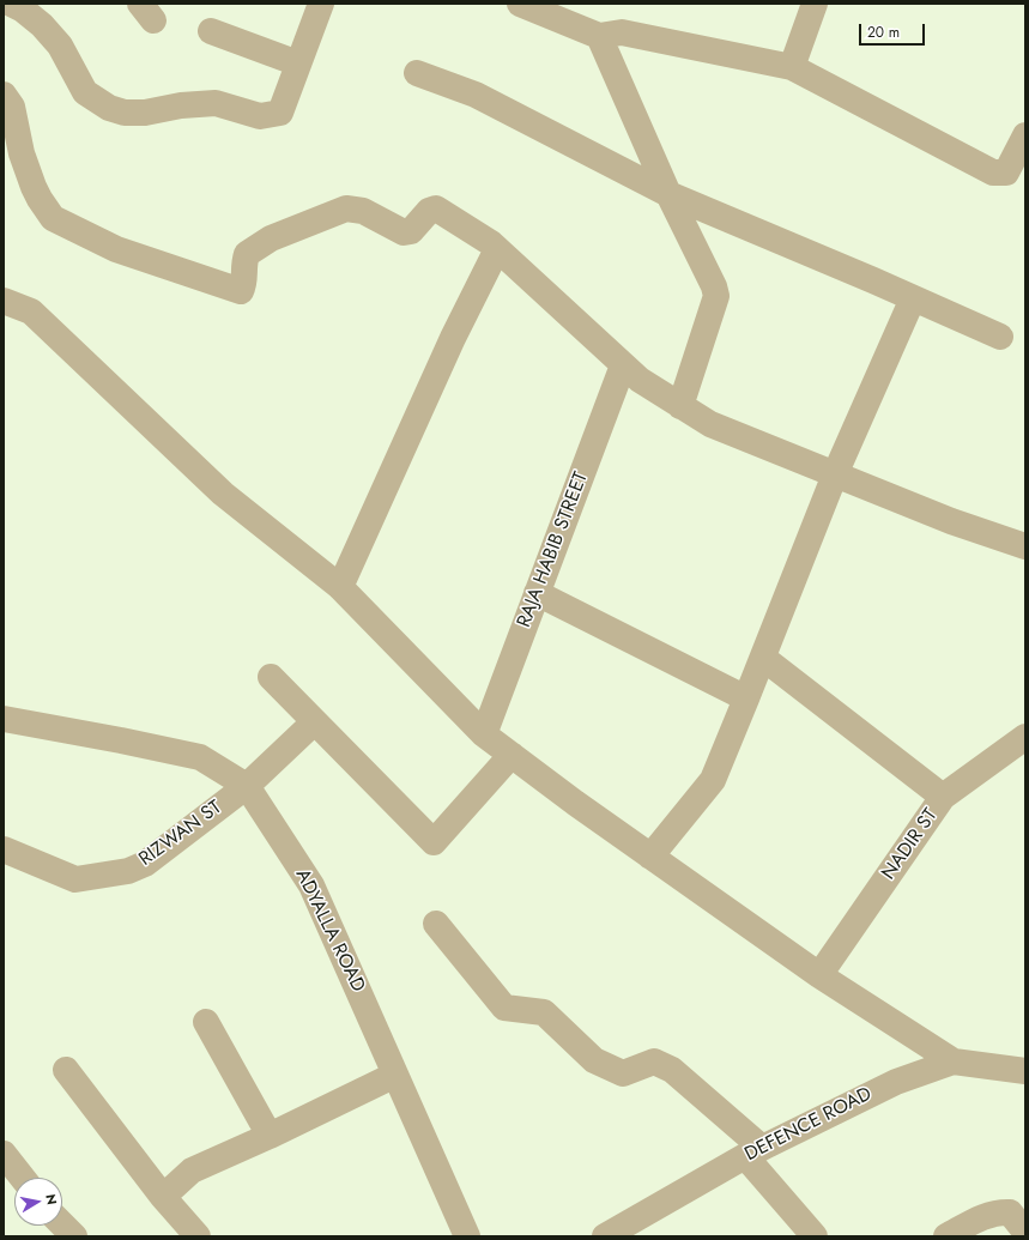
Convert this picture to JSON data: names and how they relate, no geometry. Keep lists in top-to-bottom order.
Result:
{
  "streets": {
    "street": [
      "RAJA HABIB STREET",
      "RIZWAN ST",
      "NADIR ST",
      "ADYALLA ROAD",
      "DEFENCE ROAD"
    ]
  },
  "crossings": [
    ["RIZWAN ST", "ADYALLA ROAD"]
  ],
  "scale_bar": "20 m",
  "north": "right"
}
